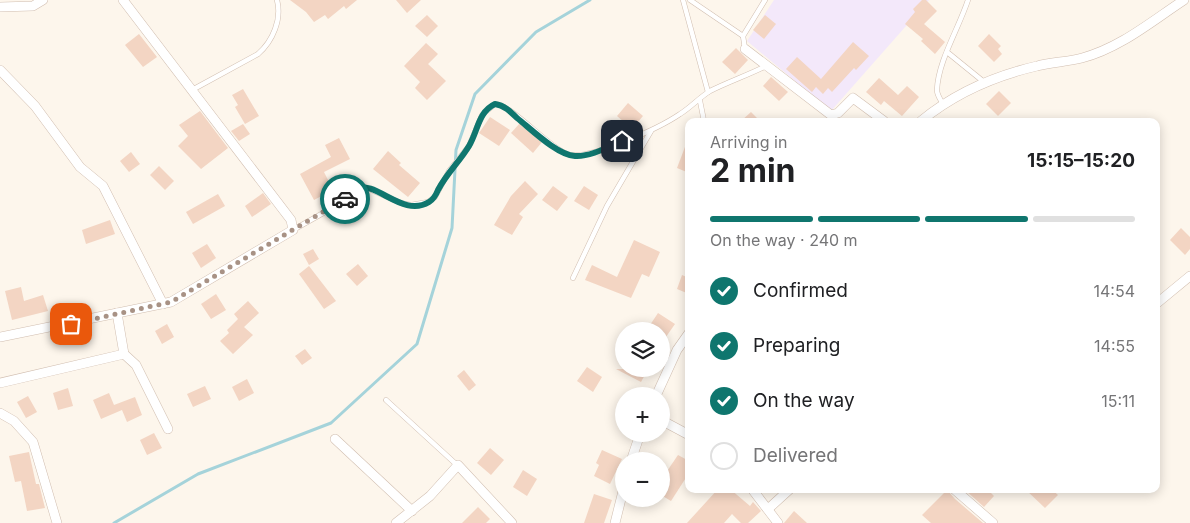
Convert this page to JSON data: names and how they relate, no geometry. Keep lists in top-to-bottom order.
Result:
{
  "page": {
    "heading": ["2 min", "Arriving in", "15:15–15:20"],
    "bar": "On the way · 240 m",
    "list": [
      ["Confirmed", "14:54"],
      ["Preparing", "14:55"],
      ["On the way", "15:11"],
      "Delivered"
    ],
    "map_buttons": ["+", "−"]
  }
}
